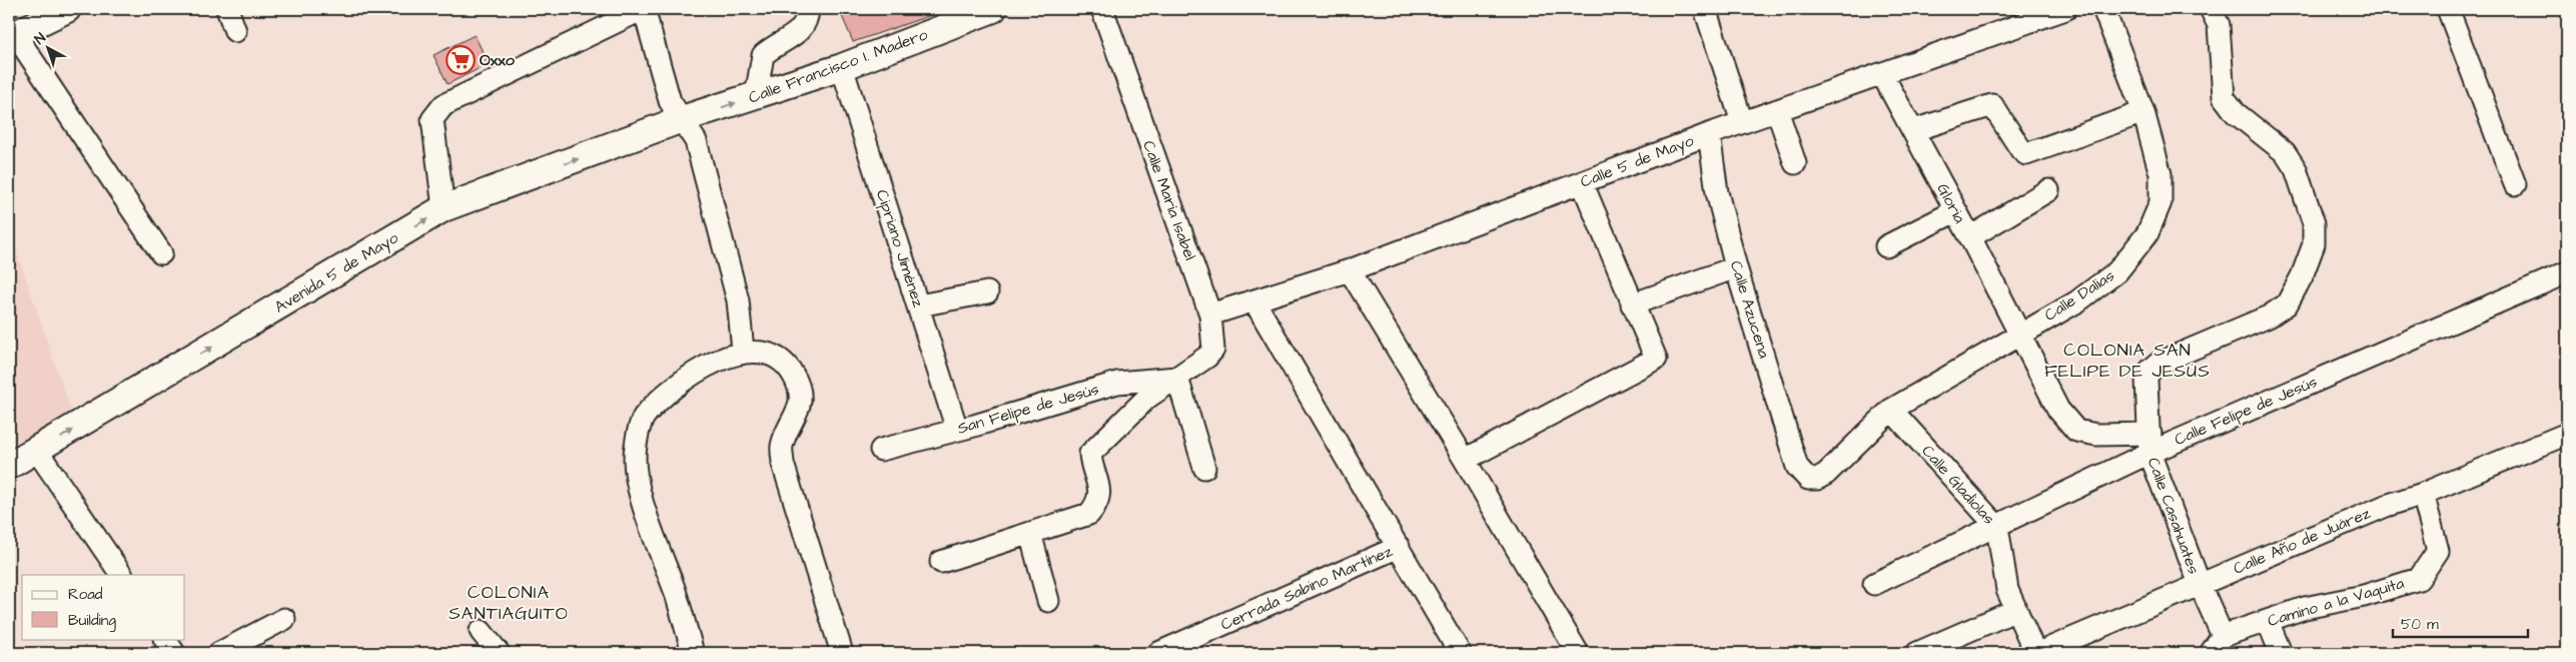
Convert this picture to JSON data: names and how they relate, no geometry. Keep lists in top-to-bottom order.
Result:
{
  "streets": {
    "main road": ["Calle Francisco I. Madero", "Avenida 5 de Mayo"],
    "street": [
      "Calle 5 de Mayo",
      "Calle María Isabel",
      "Gloria",
      "Cipriano Jiménez",
      "Calle Dalias",
      "Calle Azucena",
      "San Felipe de Jesús",
      "Calle Felipe de Jesús",
      "Calle Gladiolas",
      "Calle Casahuates",
      "Calle Año de Juárez",
      "Cerrada Sabino Martínez",
      "Camino a la Vaquita"
    ]
  },
  "crossings": [
    ["Calle Francisco I. Madero", "Cipriano Jiménez"],
    ["Calle Francisco I. Madero", "Avenida 5 de Mayo"],
    ["Calle 5 de Mayo", "Calle María Isabel"],
    ["Calle 5 de Mayo", "Gloria"],
    ["Calle 5 de Mayo", "Calle Azucena"],
    ["Calle María Isabel", "San Felipe de Jesús"],
    ["Gloria", "Calle Dalias"],
    ["Gloria", "Calle Felipe de Jesús"],
    ["Gloria", "Calle Casahuates"],
    ["Cipriano Jiménez", "San Felipe de Jesús"],
    ["Calle Dalias", "Calle Azucena"],
    ["Calle Dalias", "Calle Gladiolas"],
    ["Calle Felipe de Jesús", "Calle Gladiolas"],
    ["Calle Felipe de Jesús", "Calle Casahuates"],
    ["Calle Gladiolas", "Calle Año de Juárez"],
    ["Calle Casahuates", "Calle Año de Juárez"],
    ["Calle Casahuates", "Camino a la Vaquita"],
    ["Calle Año de Juárez", "Camino a la Vaquita"]
  ],
  "one_way": ["Avenida 5 de Mayo"],
  "districts": ["COLONIA SAN FELIPE DE JESÚS", "COLONIA SANTIAGUITO"],
  "places": {
    "supermarket": ["Oxxo"]
  },
  "legend": ["Road", "Building"],
  "scale_bar": "50 m",
  "north": "top left"
}
